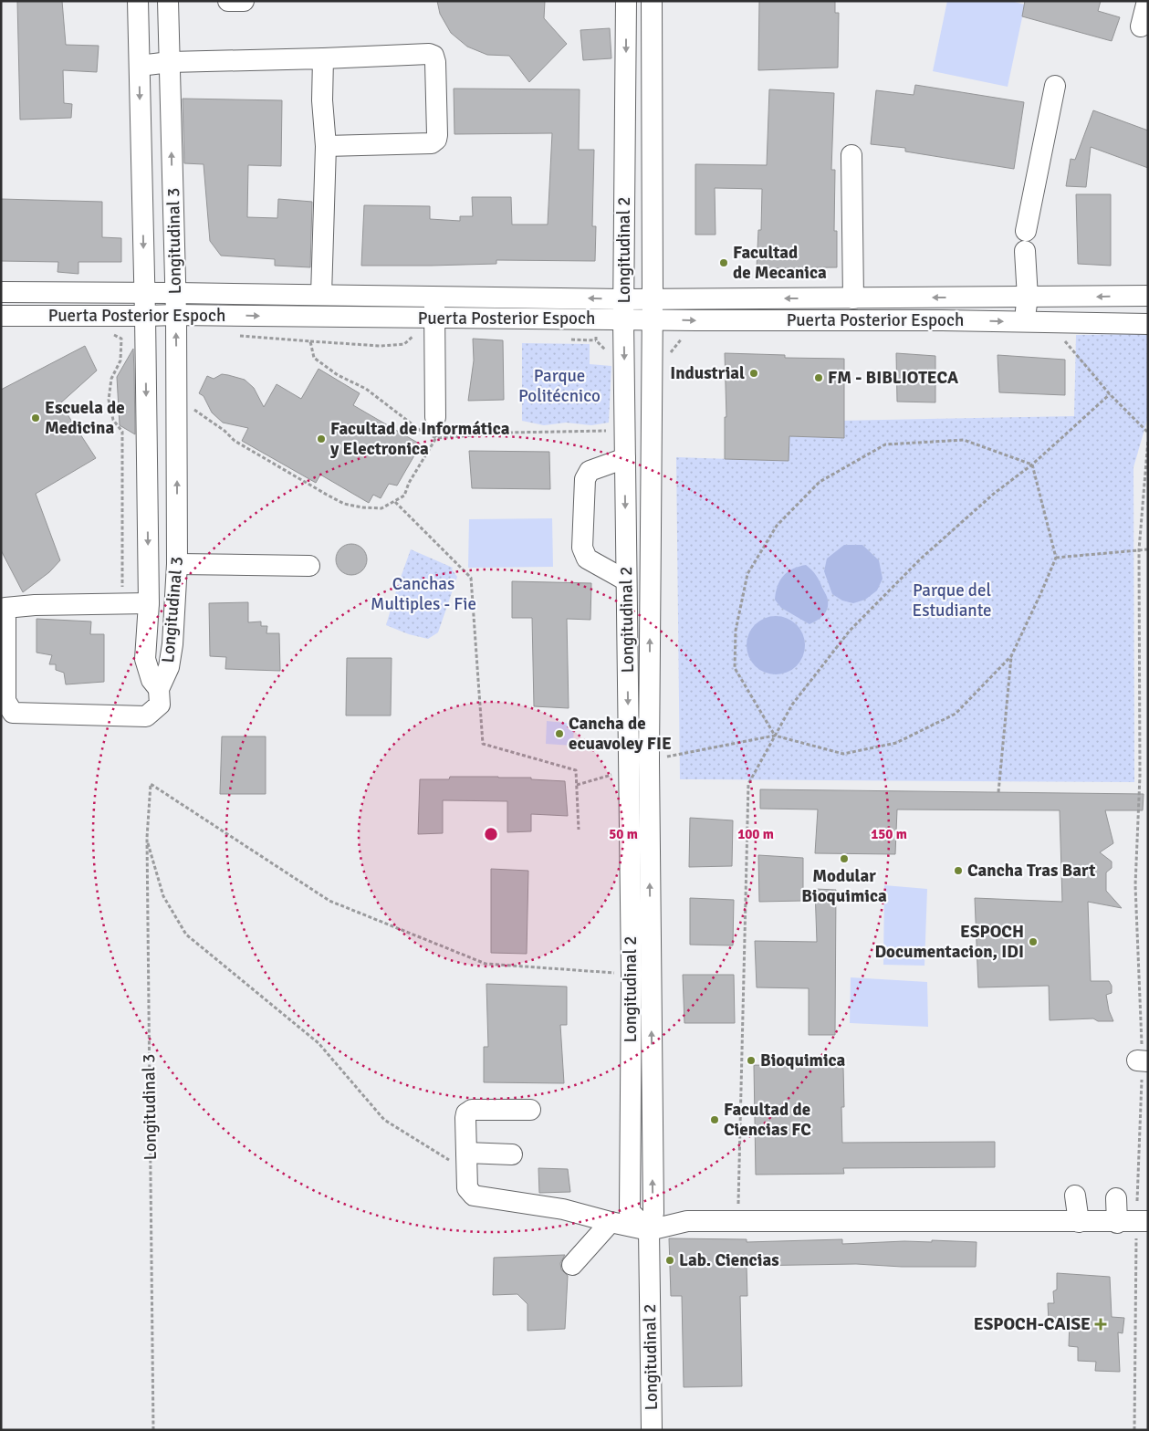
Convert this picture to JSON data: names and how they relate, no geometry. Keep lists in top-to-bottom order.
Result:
{
  "streets": {
    "street": ["Longitudinal 3", "Longitudinal 2", "Puerta Posterior Espoch"]
  },
  "crossings": [
    ["Longitudinal 3", "Longitudinal 2"],
    ["Longitudinal 3", "Puerta Posterior Espoch"],
    ["Longitudinal 2", "Puerta Posterior Espoch"]
  ],
  "parks": ["Parque Politécnico", "Canchas Multiples - Fie", "Parque del Estudiante"],
  "places": {
    "other": [
      "Facultad de Mecanica",
      "Industrial",
      "FM - BIBLIOTECA",
      "Escuela de Medicina",
      "Facultad de Informática y Electronica",
      "Cancha de ecuavoley FIE",
      "Modular Bioquimica",
      "Cancha Tras Bart",
      "ESPOCH Documentacion, IDI",
      "Bioquimica",
      "Facultad de Ciencias FC",
      "Lab. Ciencias"
    ],
    "health": ["ESPOCH-CAISE"]
  },
  "rings": ["50 m", "100 m", "150 m"]
}
